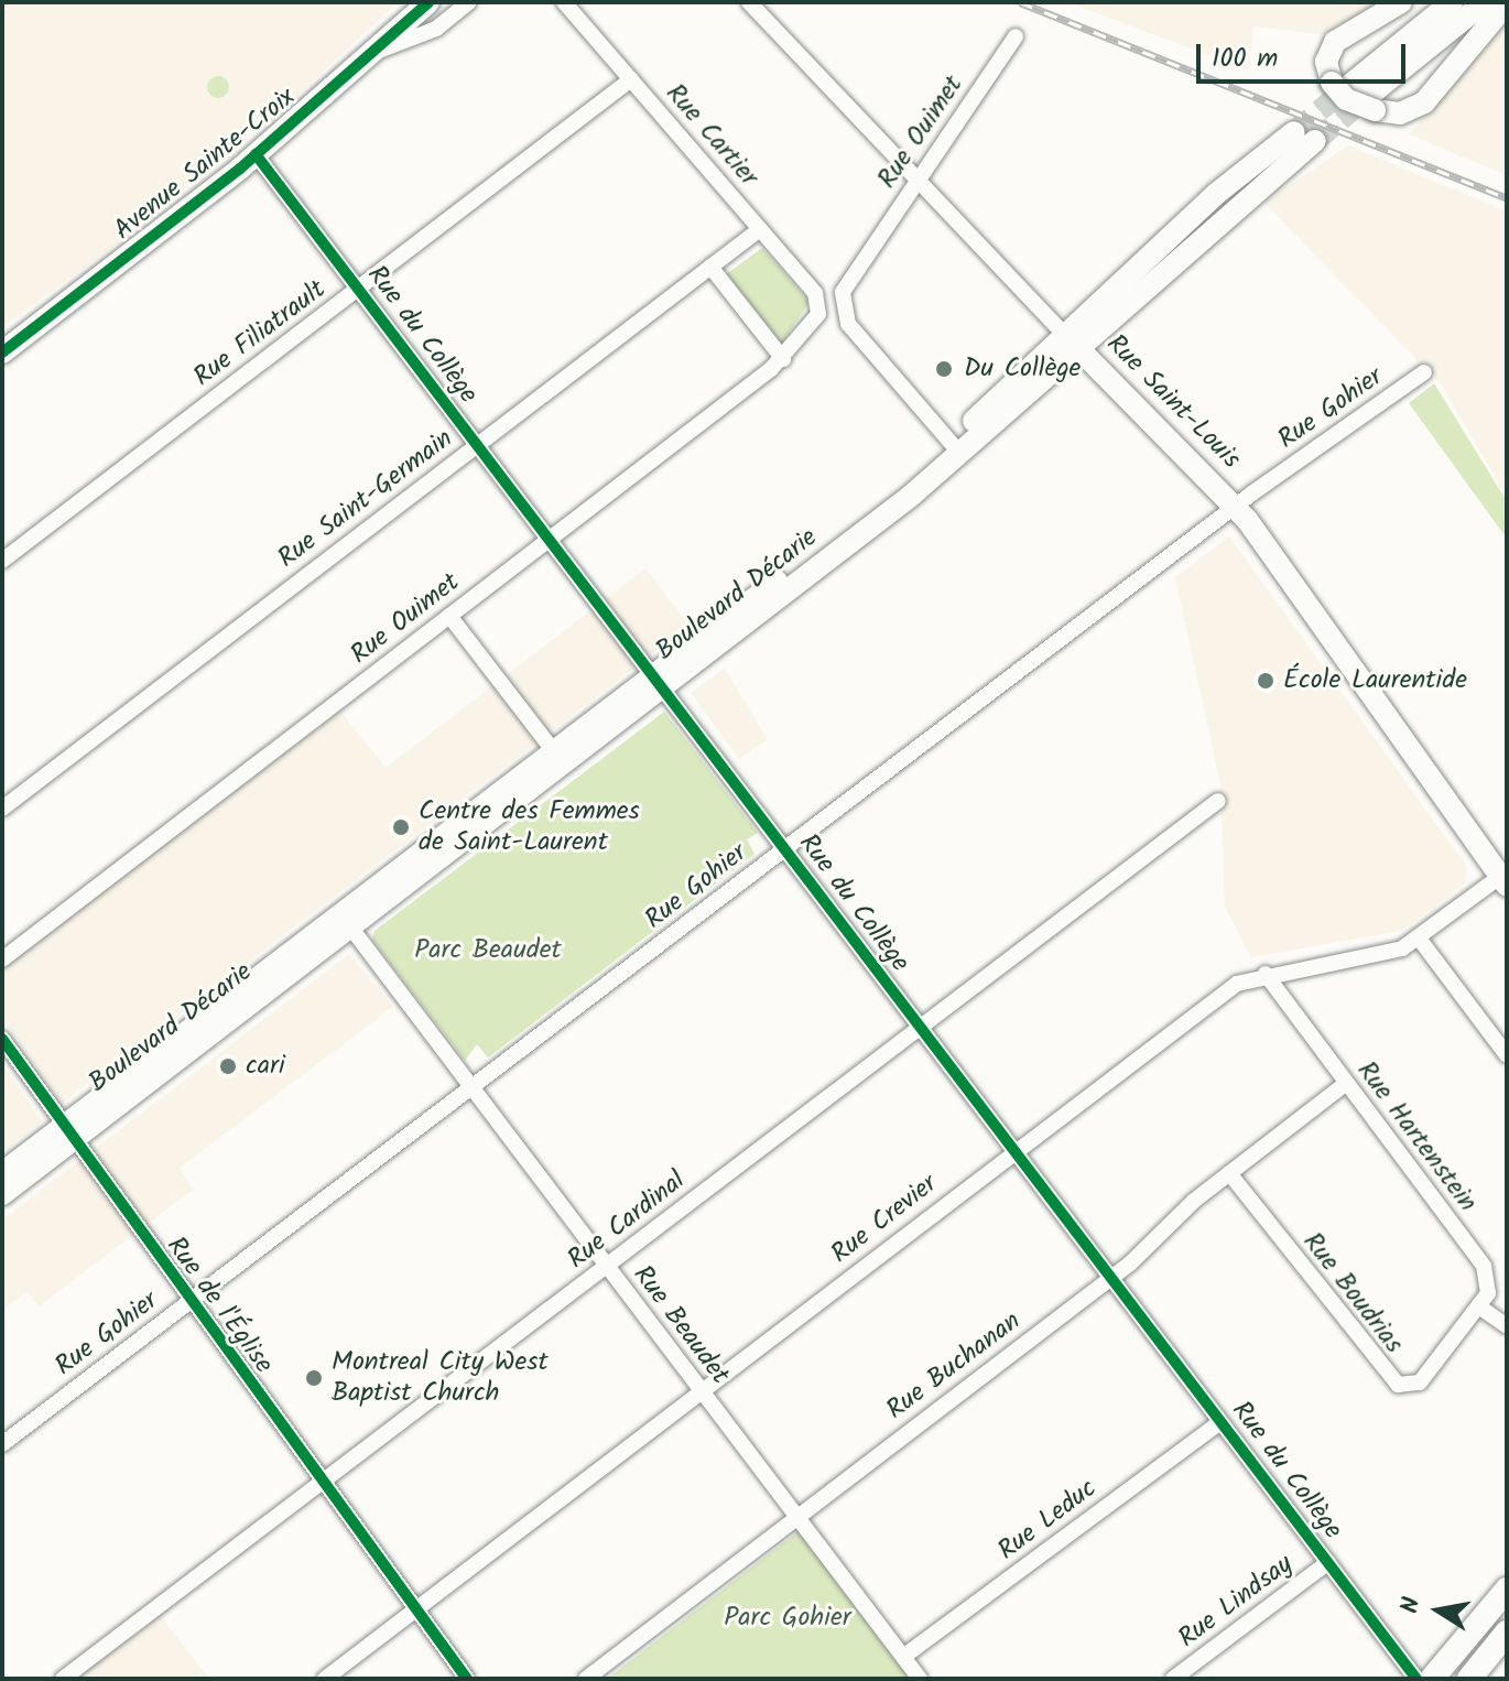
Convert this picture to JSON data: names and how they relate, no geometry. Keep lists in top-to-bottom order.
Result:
{
  "streets": {
    "street": [
      "Rue Ouimet",
      "Rue Cartier",
      "Avenue Sainte-Croix",
      "Rue Filiatrault",
      "Rue du Collège",
      "Rue Saint-Louis",
      "Rue Gohier",
      "Rue Saint-Germain",
      "Boulevard Décarie",
      "Rue Hartenstein",
      "Rue Crevier",
      "Rue Cardinal",
      "Rue Boudrias",
      "Rue de l'Église",
      "Rue Beaudet",
      "Rue Buchanan",
      "Rue Leduc",
      "Rue Lindsay"
    ]
  },
  "crossings": [
    ["Rue Ouimet", "Rue Cartier"],
    ["Rue Ouimet", "Rue du Collège"],
    ["Rue Ouimet", "Rue Saint-Louis"],
    ["Rue Ouimet", "Boulevard Décarie"],
    ["Rue Cartier", "Rue Filiatrault"],
    ["Rue Cartier", "Rue Saint-Germain"],
    ["Avenue Sainte-Croix", "Rue du Collège"],
    ["Rue Filiatrault", "Rue du Collège"],
    ["Rue du Collège", "Rue Gohier"],
    ["Rue du Collège", "Rue Saint-Germain"],
    ["Rue du Collège", "Boulevard Décarie"],
    ["Rue du Collège", "Rue Crevier"],
    ["Rue du Collège", "Rue Cardinal"],
    ["Rue du Collège", "Rue Buchanan"],
    ["Rue du Collège", "Rue Leduc"],
    ["Rue du Collège", "Rue Lindsay"],
    ["Rue Saint-Louis", "Rue Gohier"],
    ["Rue Saint-Louis", "Boulevard Décarie"],
    ["Rue Saint-Louis", "Rue Crevier"],
    ["Rue Gohier", "Rue de l'Église"],
    ["Rue Gohier", "Rue Beaudet"],
    ["Boulevard Décarie", "Rue de l'Église"],
    ["Boulevard Décarie", "Rue Beaudet"],
    ["Rue Hartenstein", "Rue Crevier"],
    ["Rue Hartenstein", "Rue Boudrias"],
    ["Rue Hartenstein", "Rue Buchanan"],
    ["Rue Crevier", "Rue de l'Église"],
    ["Rue Crevier", "Rue Beaudet"],
    ["Rue Cardinal", "Rue de l'Église"],
    ["Rue Cardinal", "Rue Beaudet"],
    ["Rue Boudrias", "Rue Buchanan"],
    ["Rue Beaudet", "Rue Buchanan"],
    ["Rue Beaudet", "Rue Leduc"]
  ],
  "parks": ["Parc Beaudet", "Parc Gohier"],
  "places": [
    "Du Collège",
    "École Laurentide",
    "Centre des Femmes de Saint-Laurent",
    "cari",
    "Montreal City West Baptist Church"
  ],
  "scale_bar": "100 m",
  "north": "left"
}
